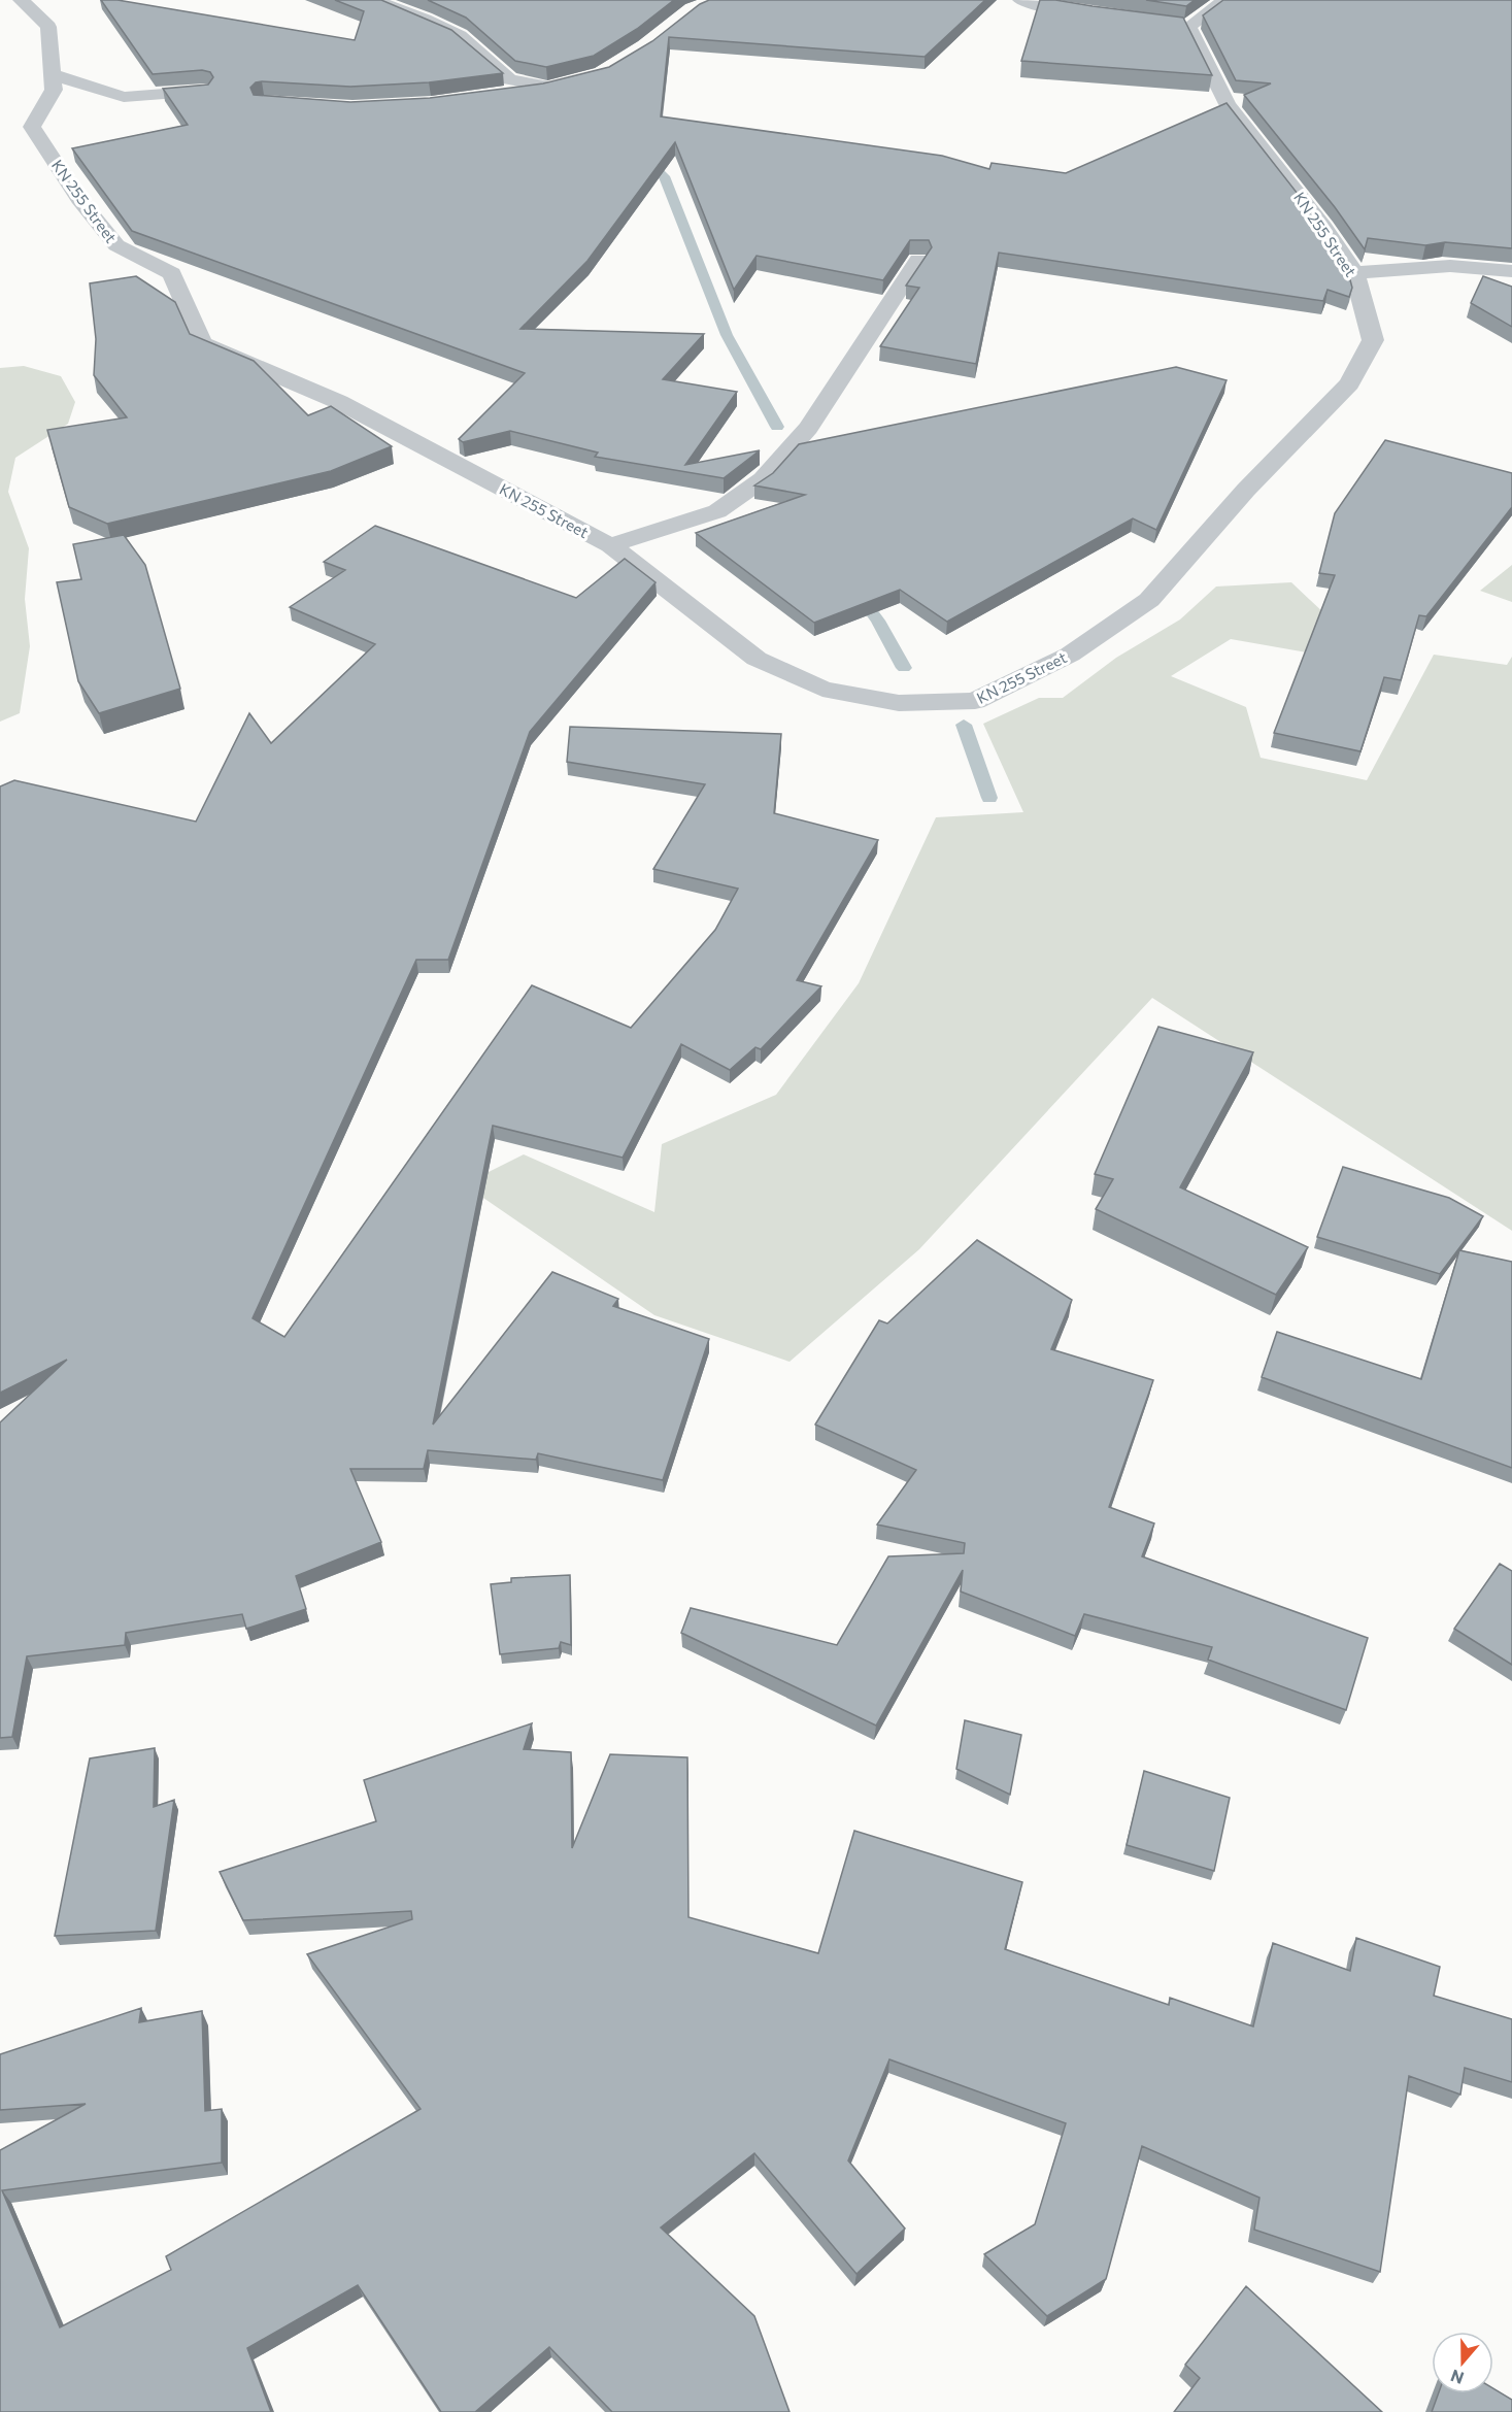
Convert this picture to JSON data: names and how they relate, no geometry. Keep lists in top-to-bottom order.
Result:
{
  "streets": {
    "street": ["KN 255 Street"]
  },
  "north": "bottom"
}
